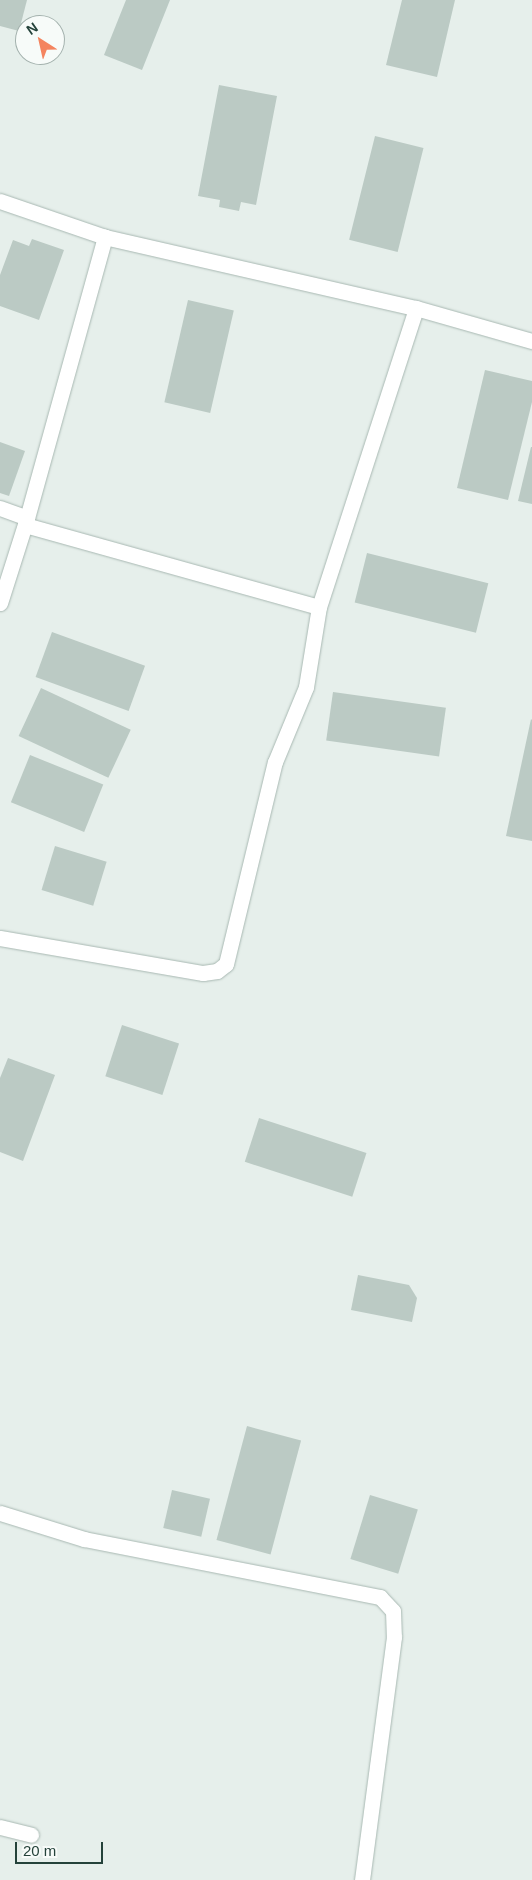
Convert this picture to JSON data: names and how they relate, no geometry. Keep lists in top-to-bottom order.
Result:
{
  "scale_bar": "20 m",
  "north": "top left"
}
